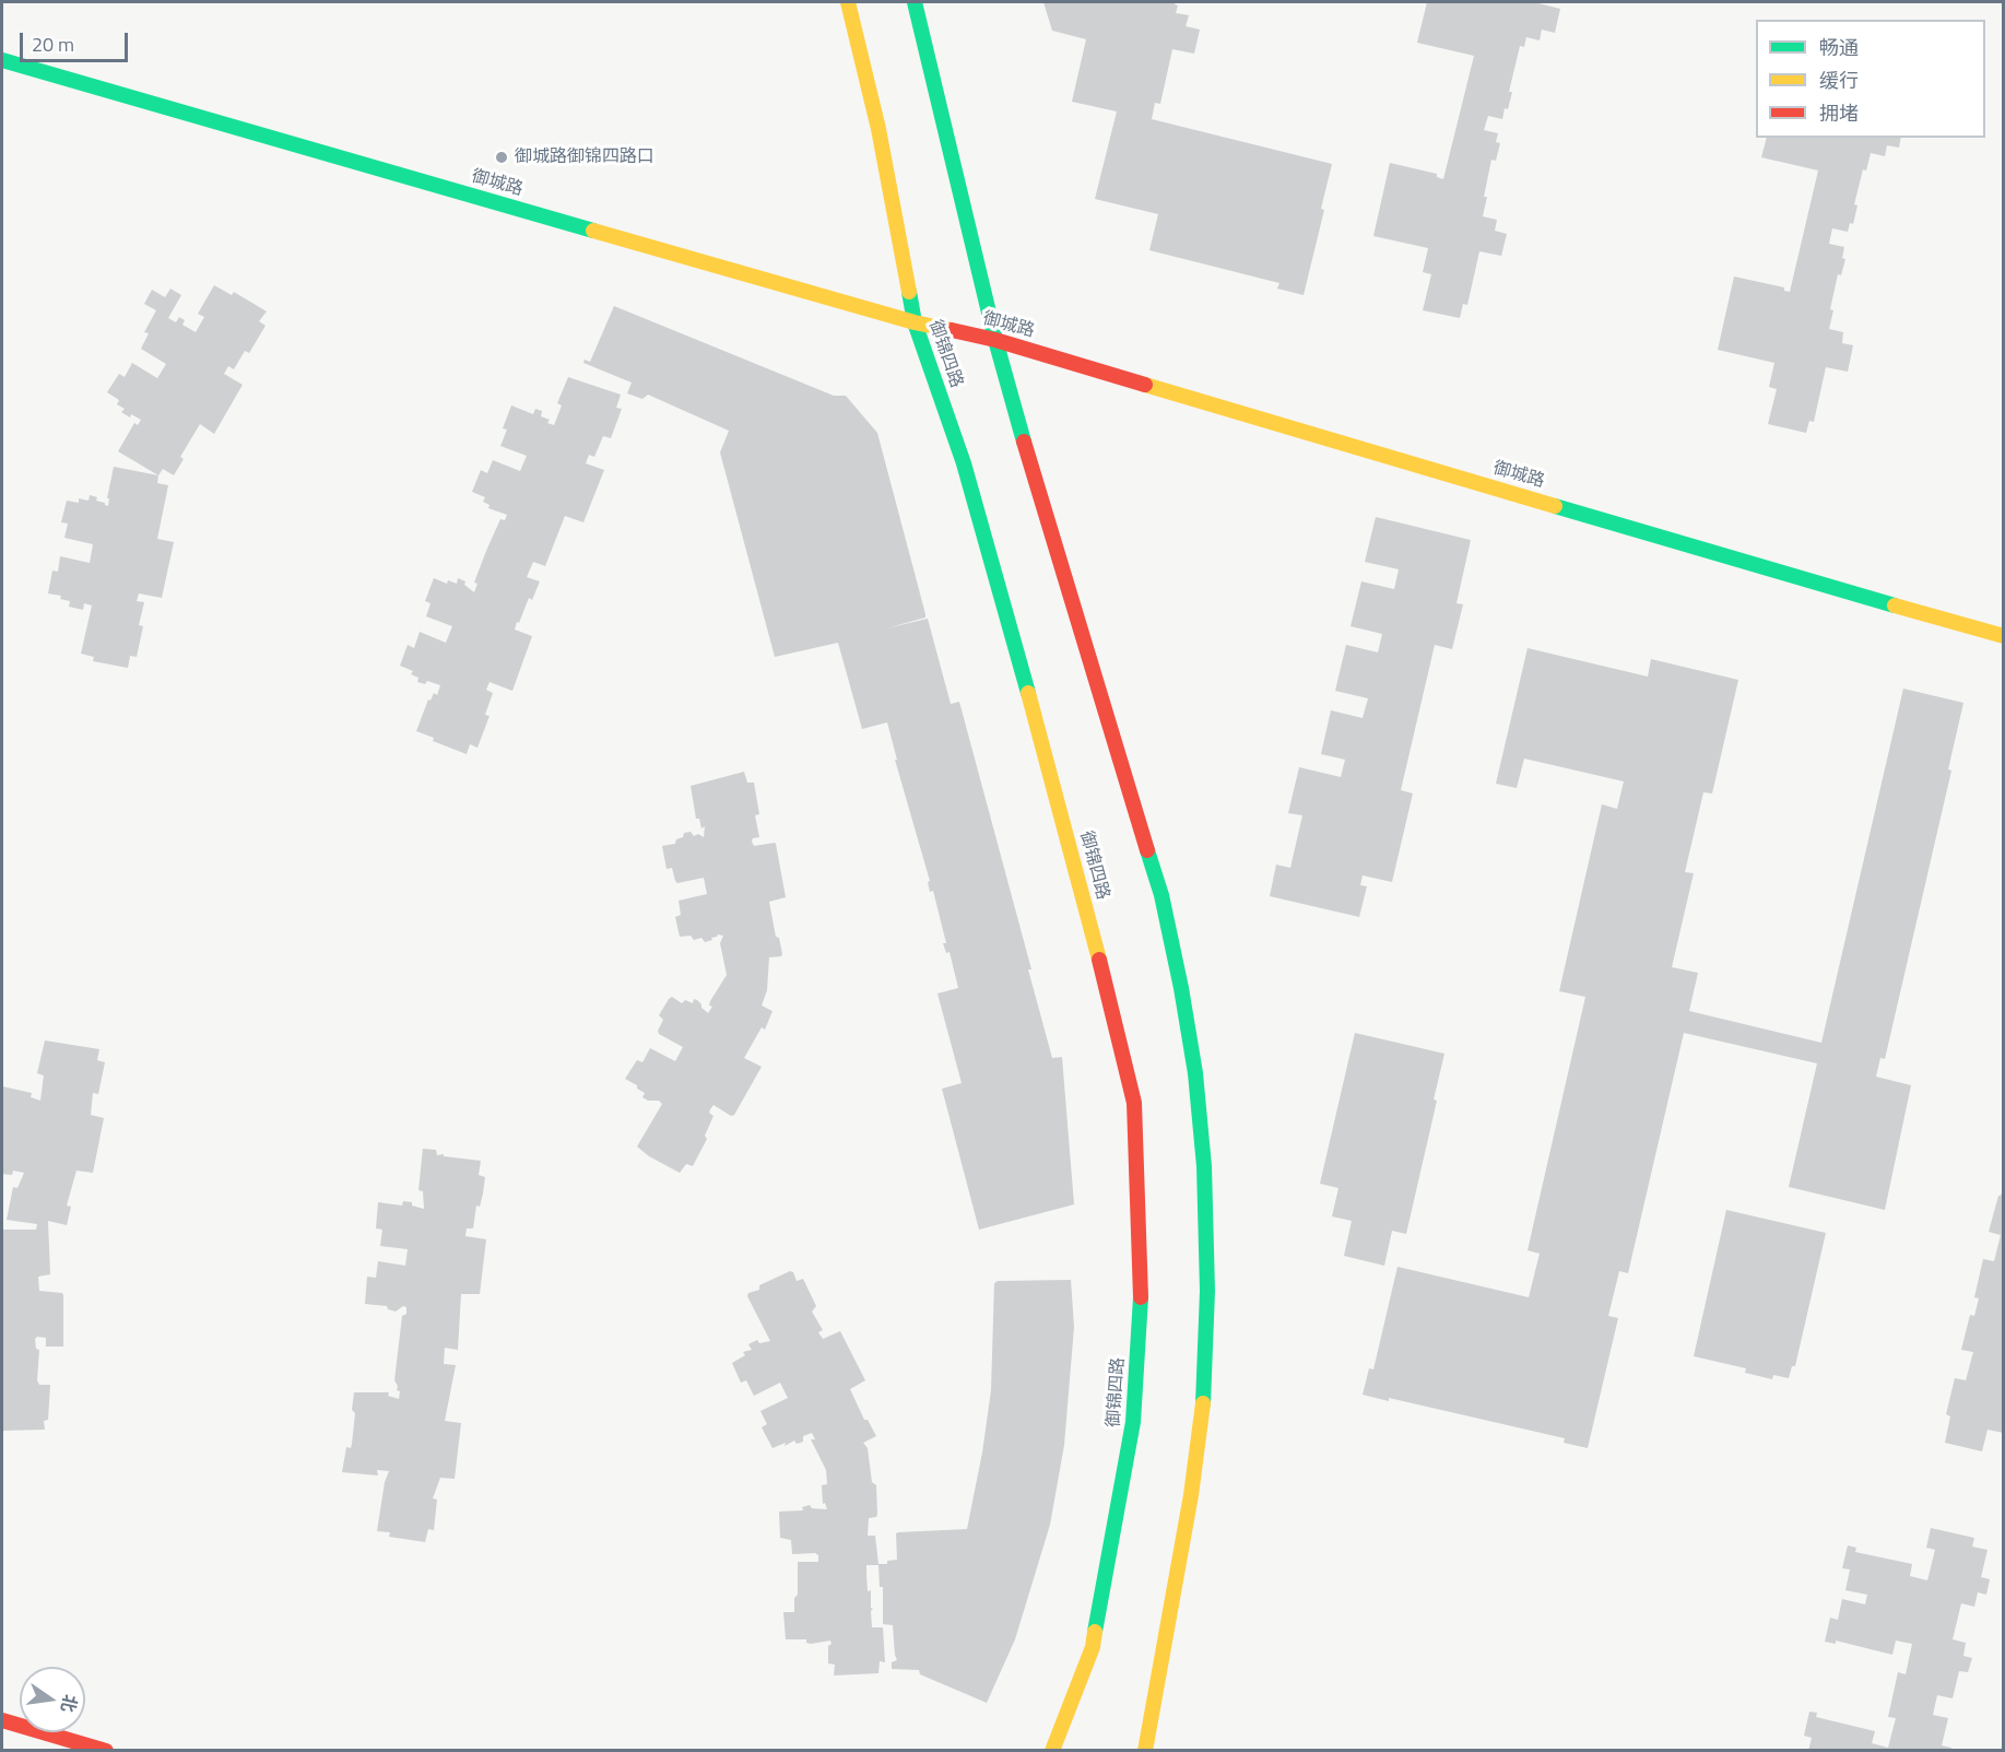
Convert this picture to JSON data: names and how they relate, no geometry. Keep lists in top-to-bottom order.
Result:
{
  "streets": {
    "street": ["御城路", "御锦四路"]
  },
  "crossings": [
    ["御城路", "御锦四路"]
  ],
  "places": ["御城路御锦四路口"],
  "legend": ["畅通", "缓行", "拥堵"],
  "scale_bar": "20 m",
  "north": "right"
}
